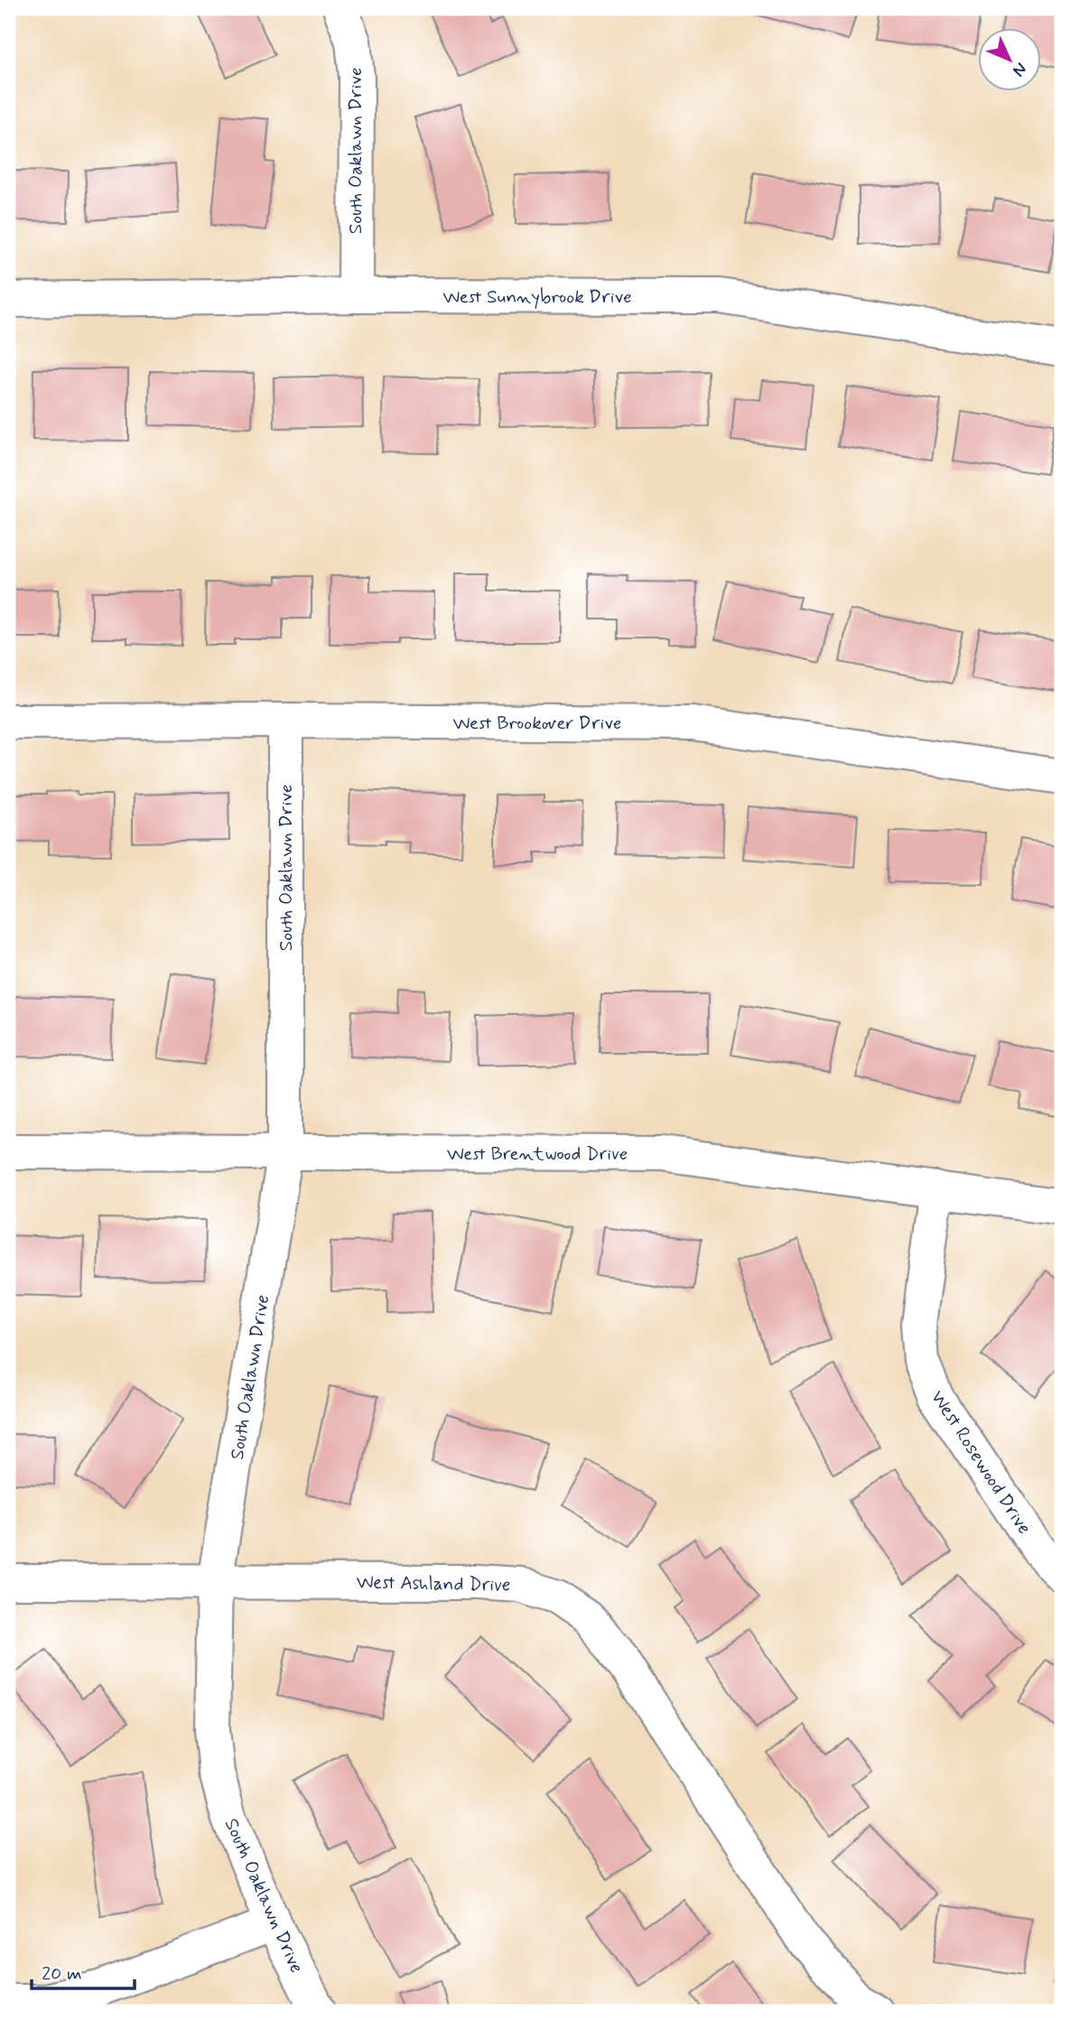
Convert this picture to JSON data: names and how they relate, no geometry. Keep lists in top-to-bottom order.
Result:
{
  "streets": {
    "street": [
      "South Oaklawn Drive",
      "West Sunnybrook Drive",
      "West Brookover Drive",
      "West Brentwood Drive",
      "West Rosewood Drive",
      "West Ashland Drive"
    ]
  },
  "crossings": [
    ["South Oaklawn Drive", "West Sunnybrook Drive"],
    ["South Oaklawn Drive", "West Brookover Drive"],
    ["South Oaklawn Drive", "West Brentwood Drive"],
    ["South Oaklawn Drive", "West Ashland Drive"],
    ["West Brentwood Drive", "West Rosewood Drive"]
  ],
  "scale_bar": "20 m",
  "north": "bottom right"
}
